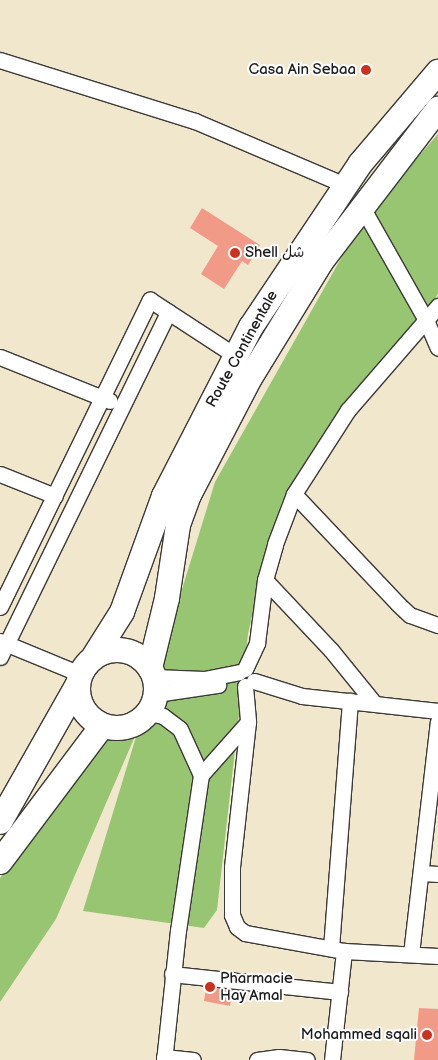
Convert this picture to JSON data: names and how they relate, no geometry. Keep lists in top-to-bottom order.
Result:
{
  "streets": {
    "main road": ["Route Continentale"]
  },
  "places": [
    "Casa Ain Sebaa",
    "Shell شل",
    "Pharmacie Hay Amal",
    "Mohammed sqali"
  ]
}
